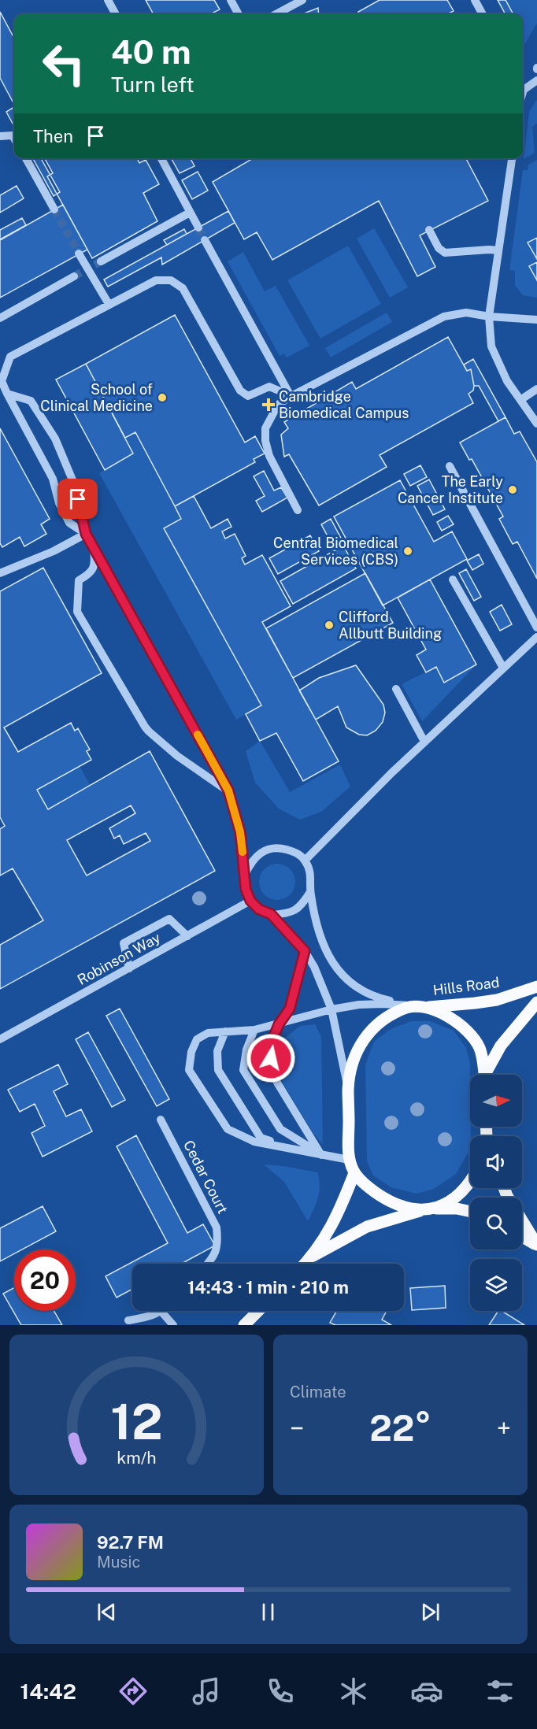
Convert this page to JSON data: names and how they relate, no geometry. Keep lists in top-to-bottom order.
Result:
{
  "streets": {
    "main road": ["Hills Road"],
    "street": ["Robinson Way", "Cedar Court"]
  },
  "places": {
    "other": [
      "School of Clinical Medicine",
      "The Early Cancer Institute",
      "Central Biomedical Services (CBS)",
      "Clifford Allbutt Building"
    ],
    "health": ["Cambridge Biomedical Campus"]
  },
  "north": "right",
  "page": {
    "turn": ["40 m", "Turn left"],
    "then": "Then",
    "limit": "20",
    "trip": "14:43 · 1 min · 210 m",
    "tile": "Climate",
    "heat": ["−", "22°", "+"],
    "song": ["92.7 FM", "Music"],
    "tabs": "14:42",
    "gauge": ["12", "km/h"]
  }
}
